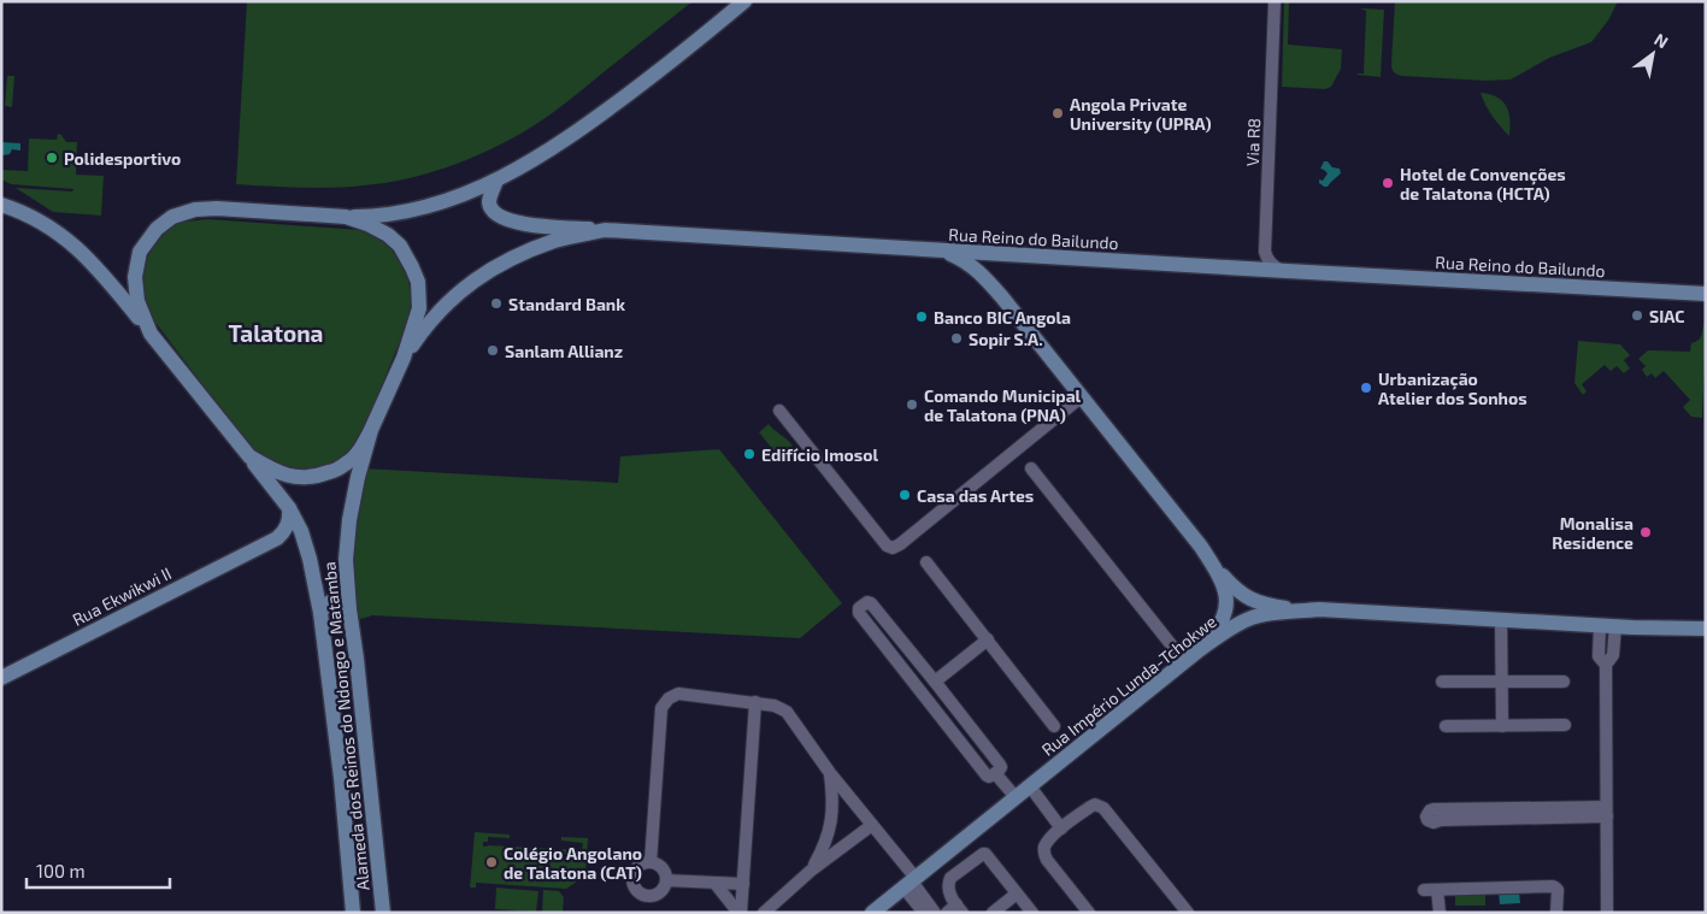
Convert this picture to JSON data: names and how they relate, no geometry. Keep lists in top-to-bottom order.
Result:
{
  "streets": {
    "main road": [
      "Rua Reino do Bailundo",
      "Rua Ekwikwi II",
      "Rua Império Lunda-Tchokwe",
      "Alameda dos Reinos do Ndongo e Matamba"
    ],
    "street": ["Via R8"]
  },
  "crossings": [
    ["Via R8", "Rua Reino do Bailundo"],
    ["Rua Ekwikwi II", "Alameda dos Reinos do Ndongo e Matamba"]
  ],
  "districts": ["Talatona"],
  "places": [
    "Angola Private University (UPRA)",
    "Polidesportivo",
    "Hotel de Convenções de Talatona (HCTA)",
    "Standard Bank",
    "SIAC",
    "Banco BIC Angola",
    "Sopir S.A.",
    "Sanlam Allianz",
    "Urbanização Atelier dos Sonhos",
    "Comando Municipal de Talatona (PNA)",
    "Edifício Imosol",
    "Casa das Artes",
    "Monalisa Residence",
    "Colégio Angolano de Talatona (CAT)"
  ],
  "scale_bar": "100 m",
  "north": "top right"
}
